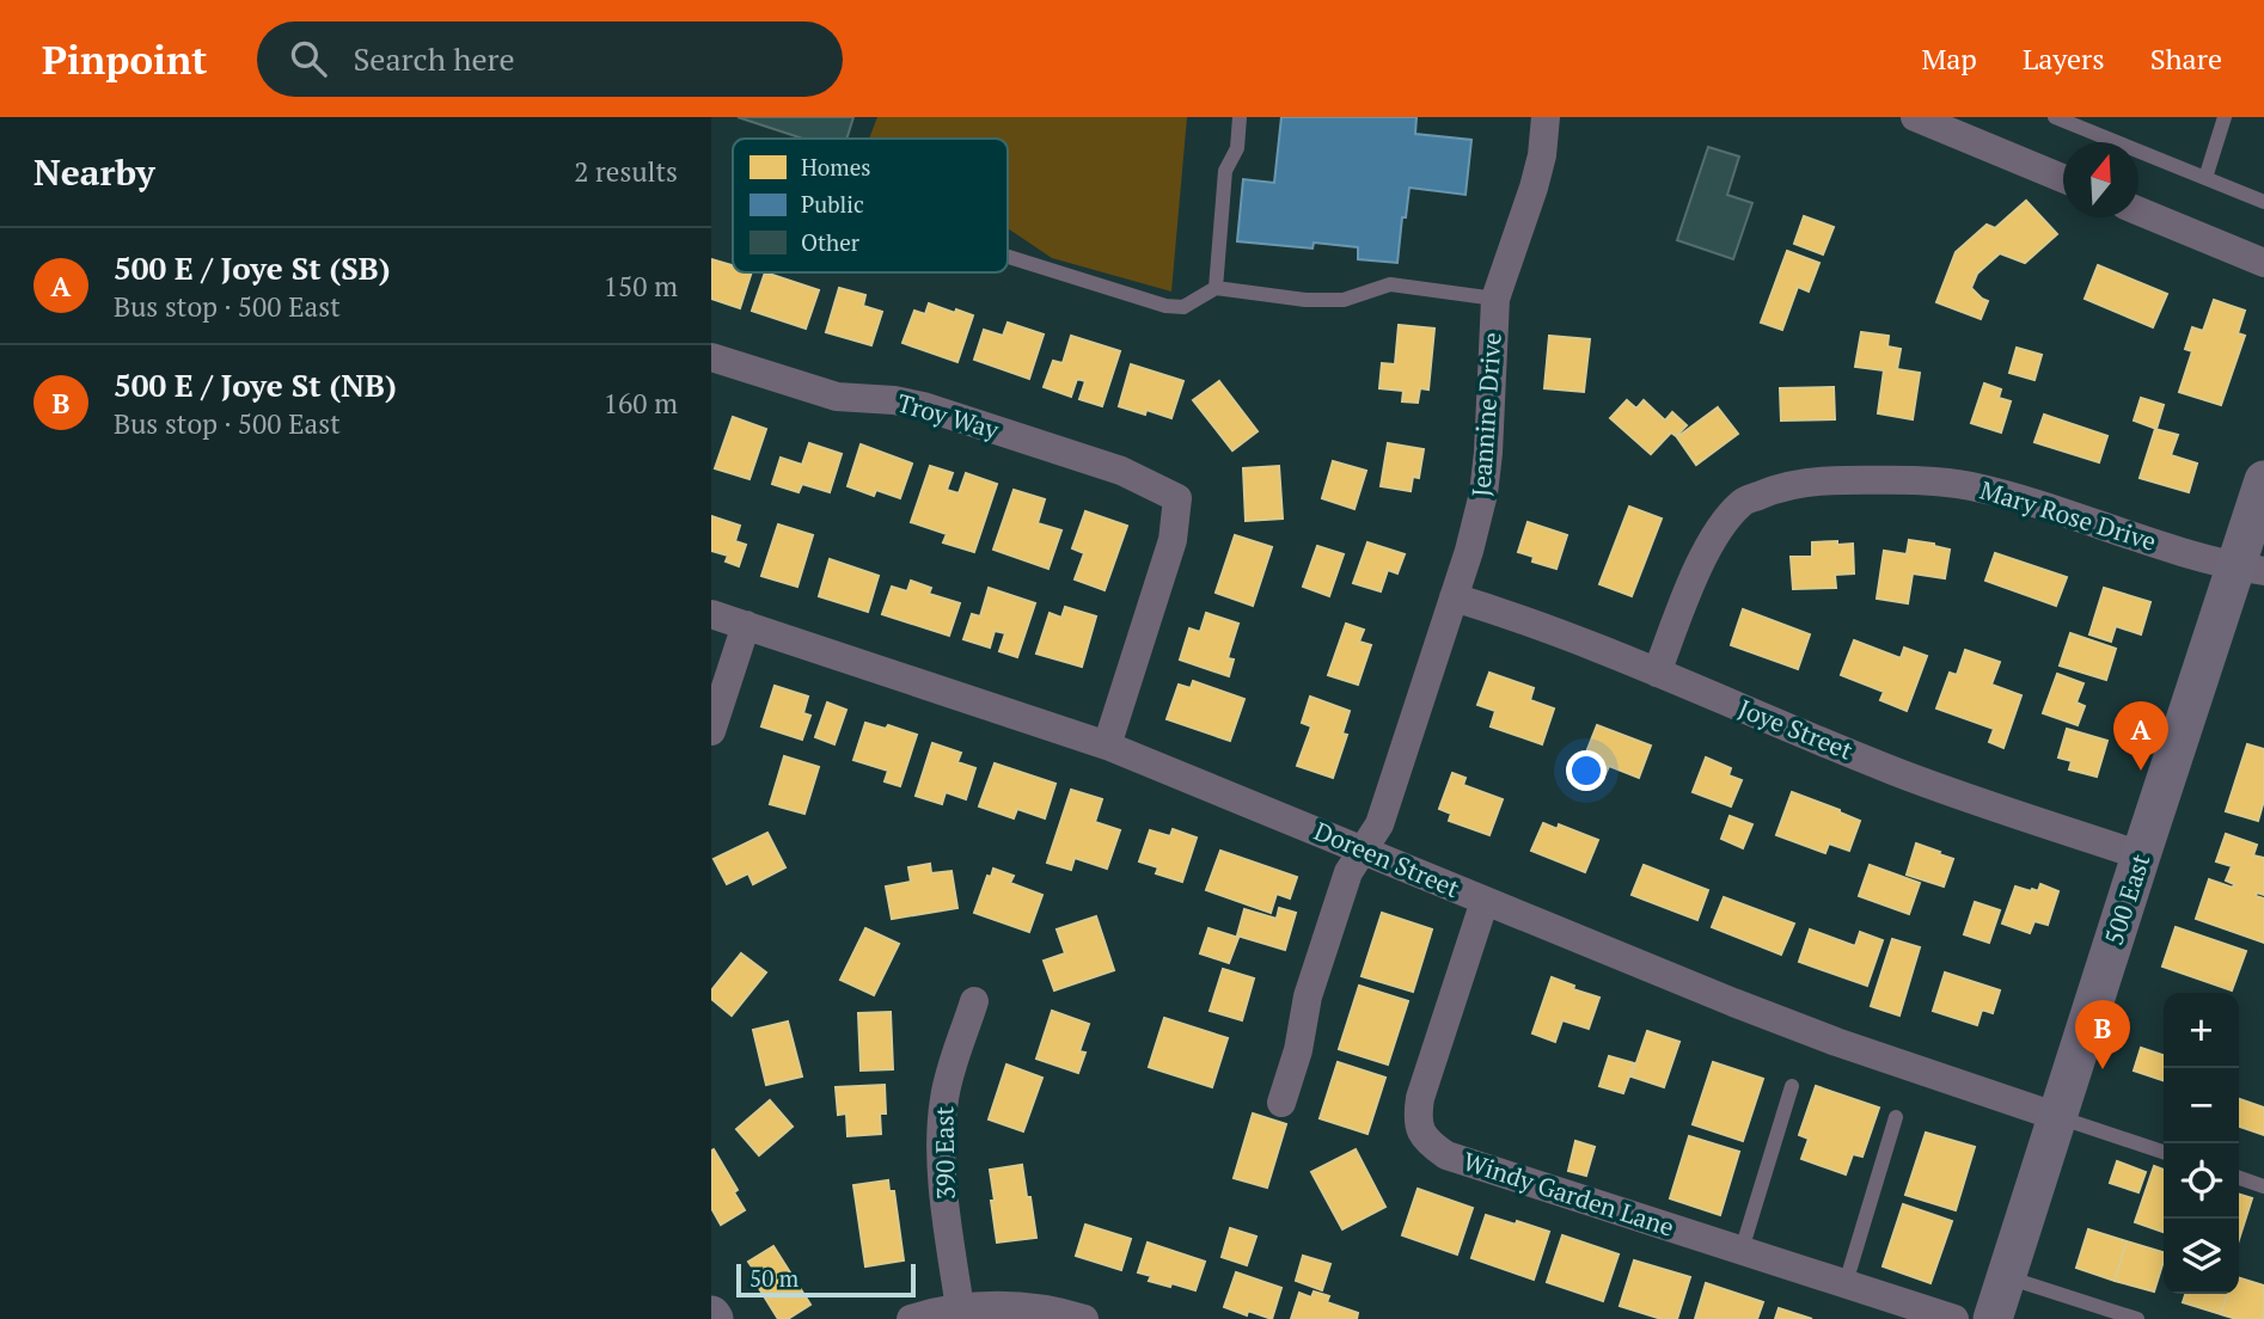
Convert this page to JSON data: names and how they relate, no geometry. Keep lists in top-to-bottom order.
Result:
{
  "streets": {
    "street": [
      "Jeannine Drive",
      "Troy Way",
      "Mary Rose Drive",
      "Joye Street",
      "Doreen Street",
      "500 East",
      "390 East",
      "Windy Garden Lane"
    ]
  },
  "crossings": [
    ["Jeannine Drive", "Joye Street"],
    ["Jeannine Drive", "Doreen Street"],
    ["Troy Way", "Doreen Street"],
    ["Mary Rose Drive", "Joye Street"],
    ["Mary Rose Drive", "500 East"],
    ["Joye Street", "500 East"],
    ["Doreen Street", "500 East"],
    ["Doreen Street", "Windy Garden Lane"]
  ],
  "legend": ["Homes", "Public", "Other"],
  "scale_bar": "50 m",
  "north": "top",
  "page": {
    "header": "Pinpoint",
    "search": "Search here",
    "nav": ["Map", "Layers", "Share"],
    "heading": ["Nearby", "2 results"],
    "list": [
      {
        "mark": "A",
        "name": "500 E / Joye St (SB)",
        "note": "Bus stop · 500 East",
        "value": "150 m"
      },
      {
        "mark": "B",
        "name": "500 E / Joye St (NB)",
        "note": "Bus stop · 500 East",
        "value": "160 m"
      }
    ],
    "pins": ["A", "B"],
    "map_buttons": ["+", "−"],
    "scale": "50 m"
  }
}
